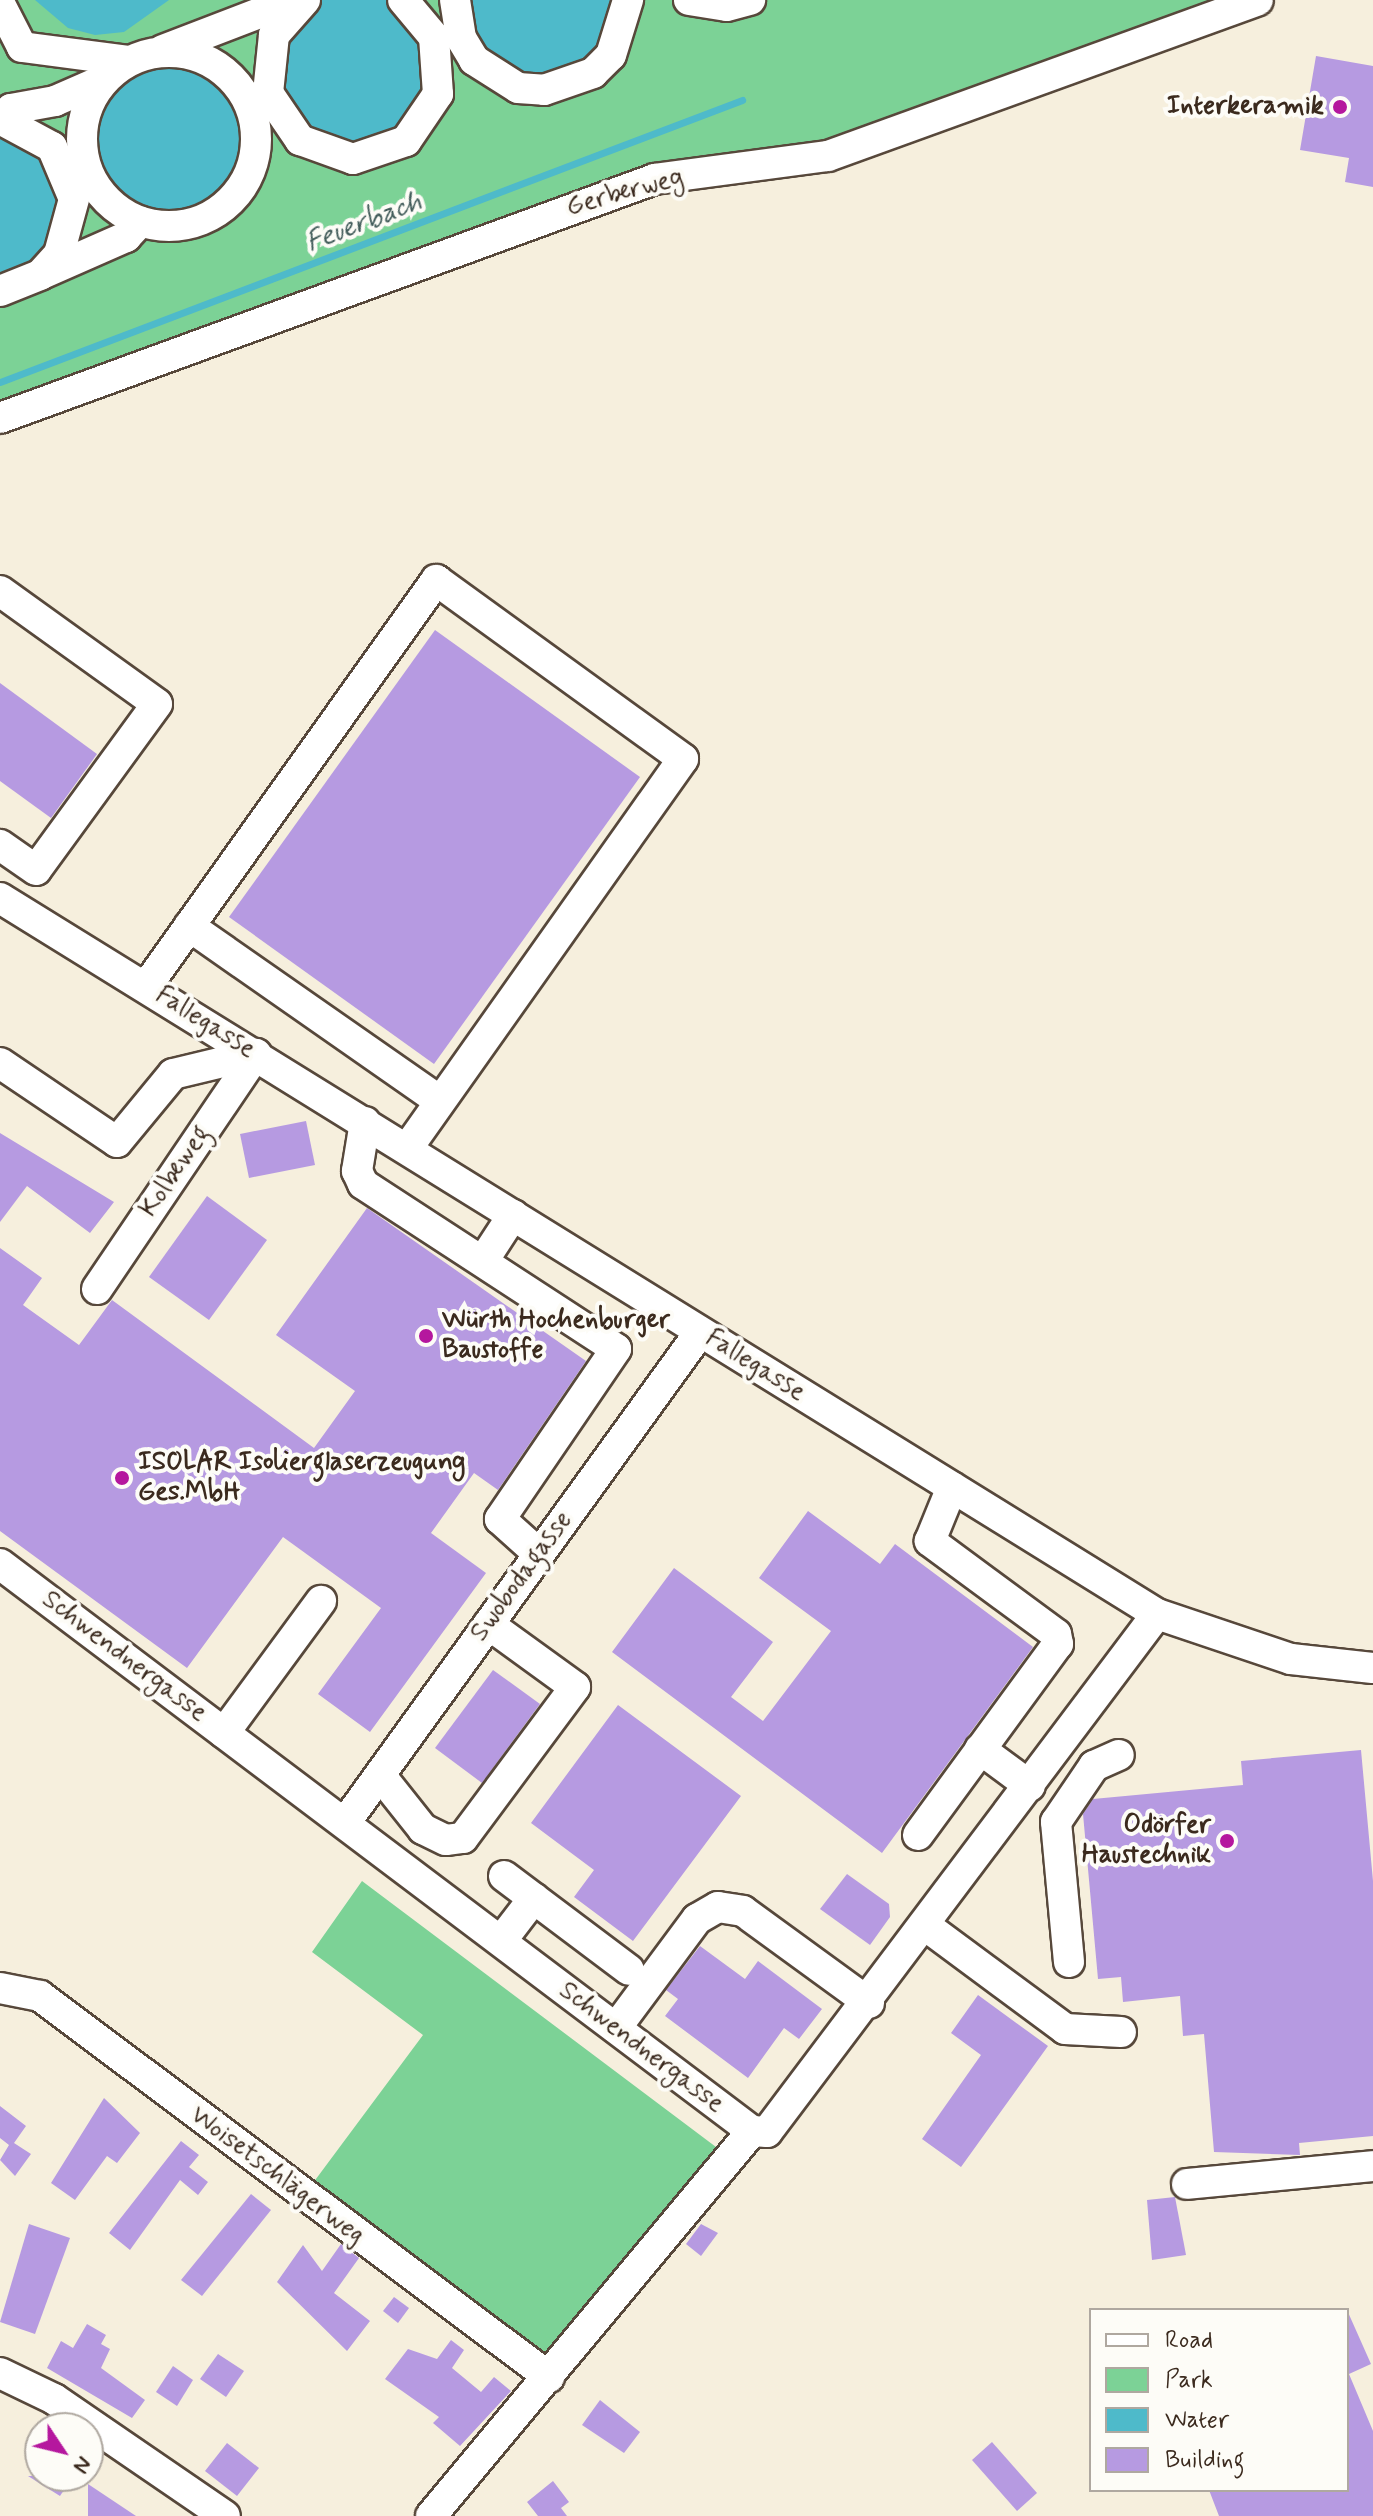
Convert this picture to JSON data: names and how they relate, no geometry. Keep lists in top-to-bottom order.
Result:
{
  "streets": {
    "street": [
      "Gerberweg",
      "Fallegasse",
      "Kolbeweg",
      "Swobodagasse",
      "Schwendnergasse",
      "Woisetschlägerweg"
    ]
  },
  "crossings": [
    ["Fallegasse", "Kolbeweg"],
    ["Fallegasse", "Swobodagasse"],
    ["Fallegasse", "Schwendnergasse"],
    ["Swobodagasse", "Schwendnergasse"]
  ],
  "water": ["Feuerbach"],
  "places": [
    "Interkeramik",
    "Würth Hochenburger Baustoffe",
    "ISOLAR Isolierglaserzeugung Ges.MbH",
    "Odörfer Haustechnik"
  ],
  "legend": [
    "Road",
    "Park",
    "Water",
    "Building"
  ],
  "north": "bottom right"
}
